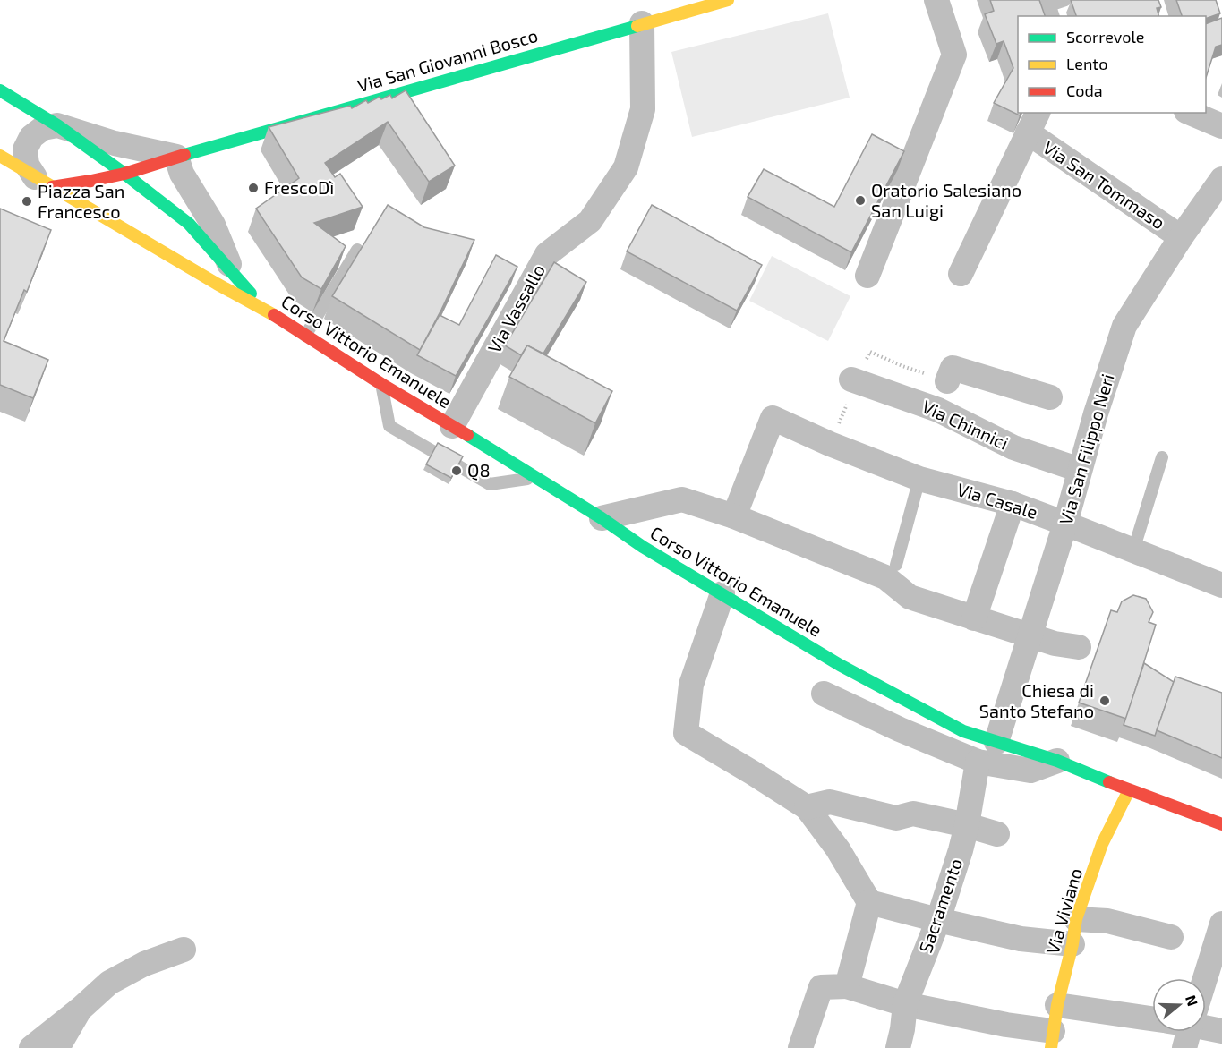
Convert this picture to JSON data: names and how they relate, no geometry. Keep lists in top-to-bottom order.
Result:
{
  "streets": {
    "main road": ["Via San Giovanni Bosco", "Corso Vittorio Emanuele", "Via Viviano"],
    "street": [
      "Via San Tommaso",
      "Via Vassallo",
      "Via Chinnici",
      "Via San Filippo Neri",
      "Via Casale",
      "Sacramento"
    ]
  },
  "crossings": [
    ["Via San Giovanni Bosco", "Via Vassallo"],
    ["Via San Tommaso", "Via San Filippo Neri"],
    ["Via Vassallo", "Corso Vittorio Emanuele"],
    ["Corso Vittorio Emanuele", "Via San Filippo Neri"],
    ["Corso Vittorio Emanuele", "Via Viviano"],
    ["Via Chinnici", "Via San Filippo Neri"],
    ["Via San Filippo Neri", "Via Casale"]
  ],
  "places": [
    "FrescoDì",
    "Oratorio Salesiano San Luigi",
    "Piazza San Francesco",
    "Q8",
    "Chiesa di Santo Stefano"
  ],
  "legend": ["Scorrevole", "Lento", "Coda"],
  "north": "right"
}
